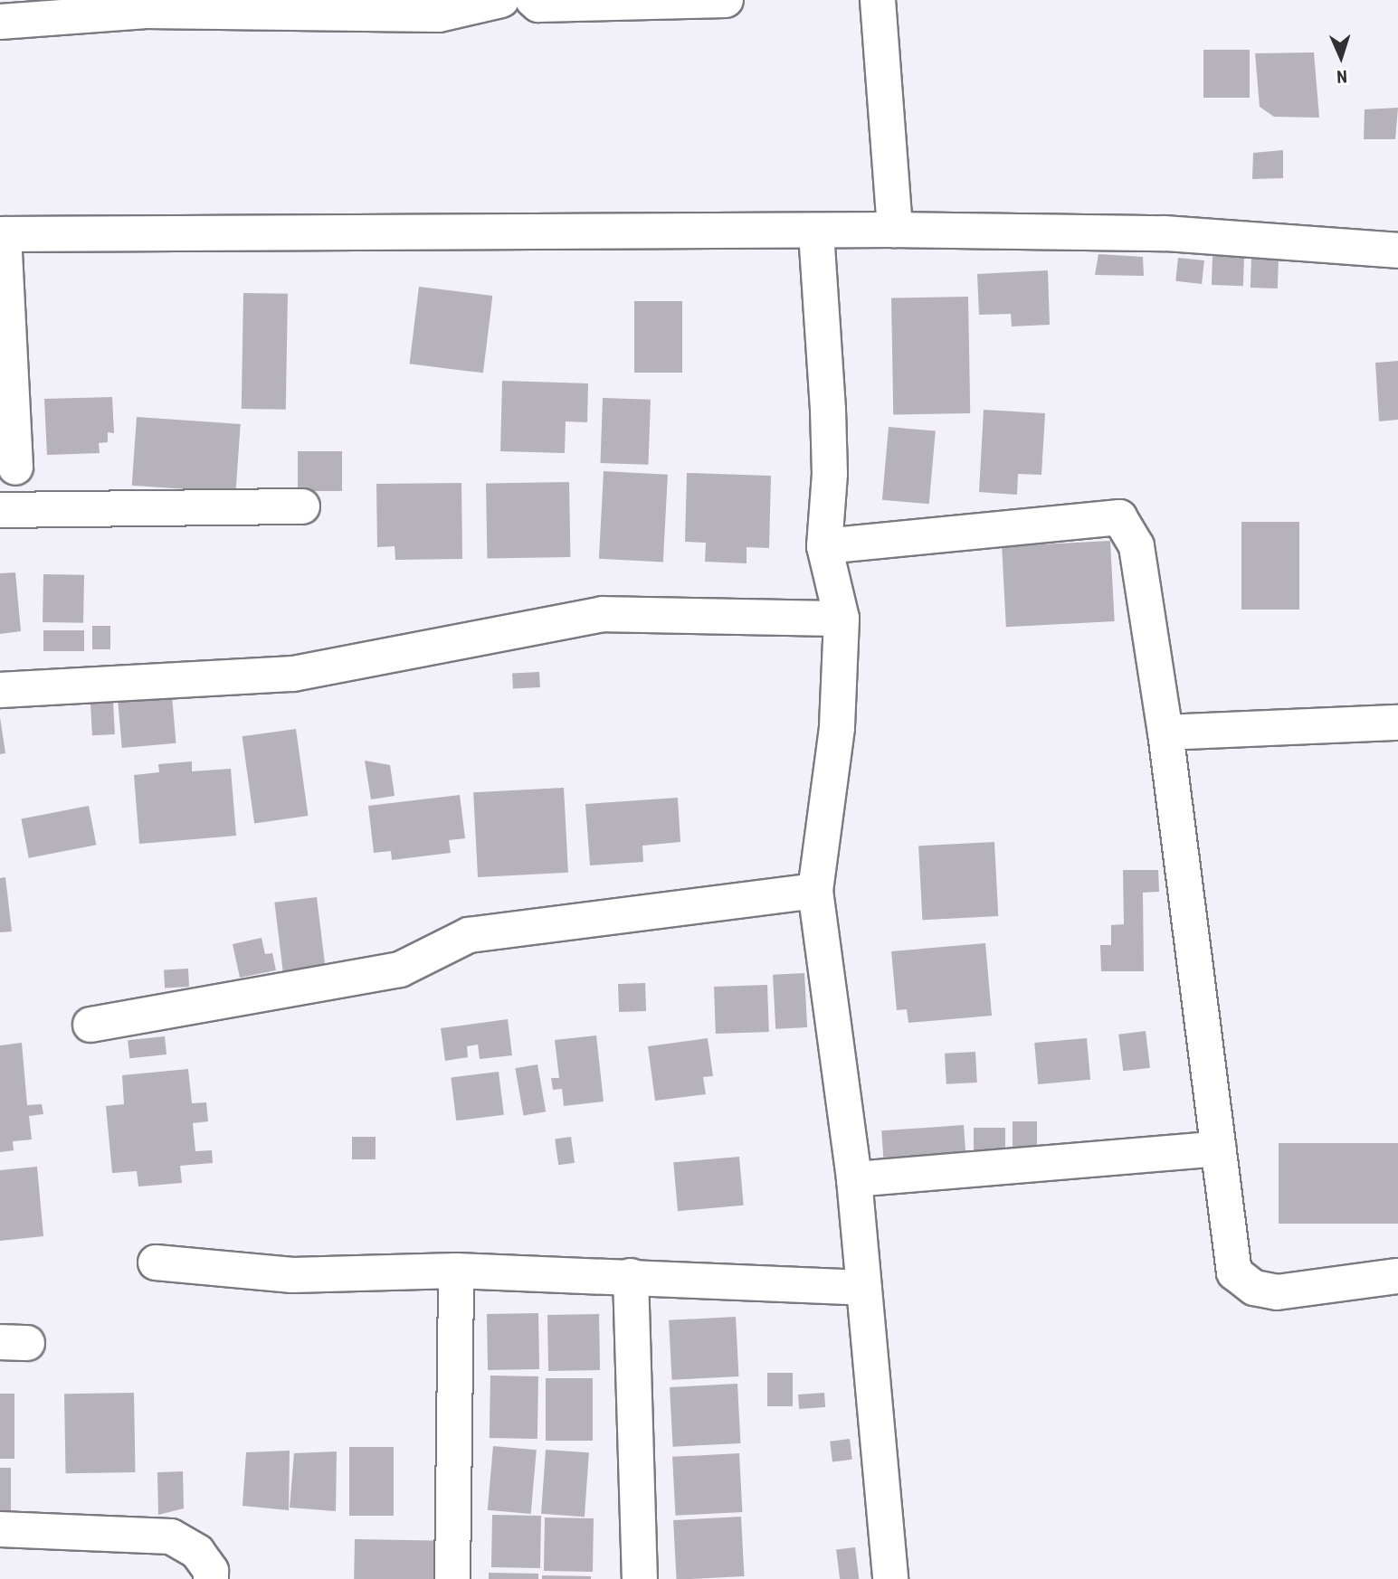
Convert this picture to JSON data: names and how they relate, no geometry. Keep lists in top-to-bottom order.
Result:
{
  "north": "bottom"
}
